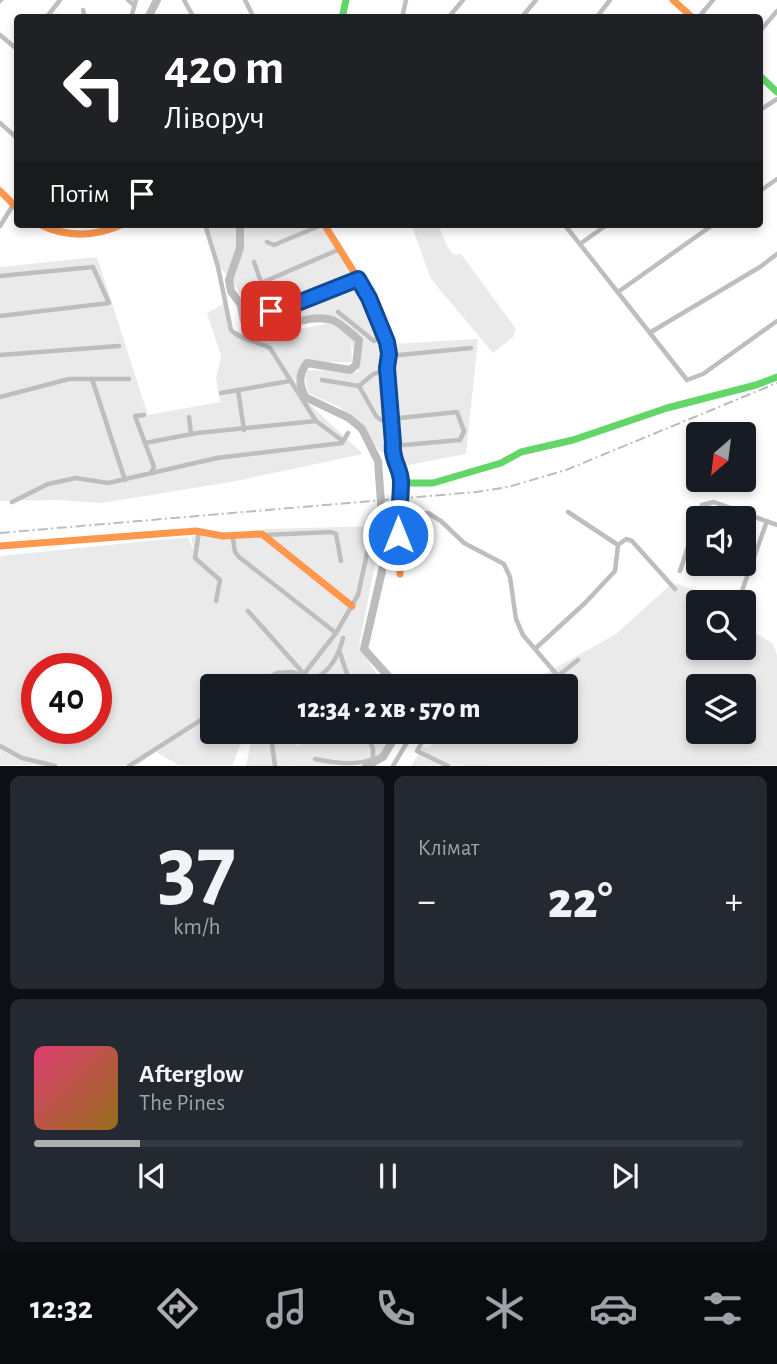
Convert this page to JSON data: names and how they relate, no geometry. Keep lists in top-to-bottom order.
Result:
{
  "north": "bottom left",
  "page": {
    "turn": ["420 m", "Ліворуч"],
    "then": "Потім",
    "limit": "40",
    "trip": "12:34 · 2 хв · 570 m",
    "tile": [
      ["37", "km/h"],
      "Клімат"
    ],
    "heat": ["−", "22°", "+"],
    "song": ["Afterglow", "The Pines"],
    "tabs": "12:32"
  }
}
